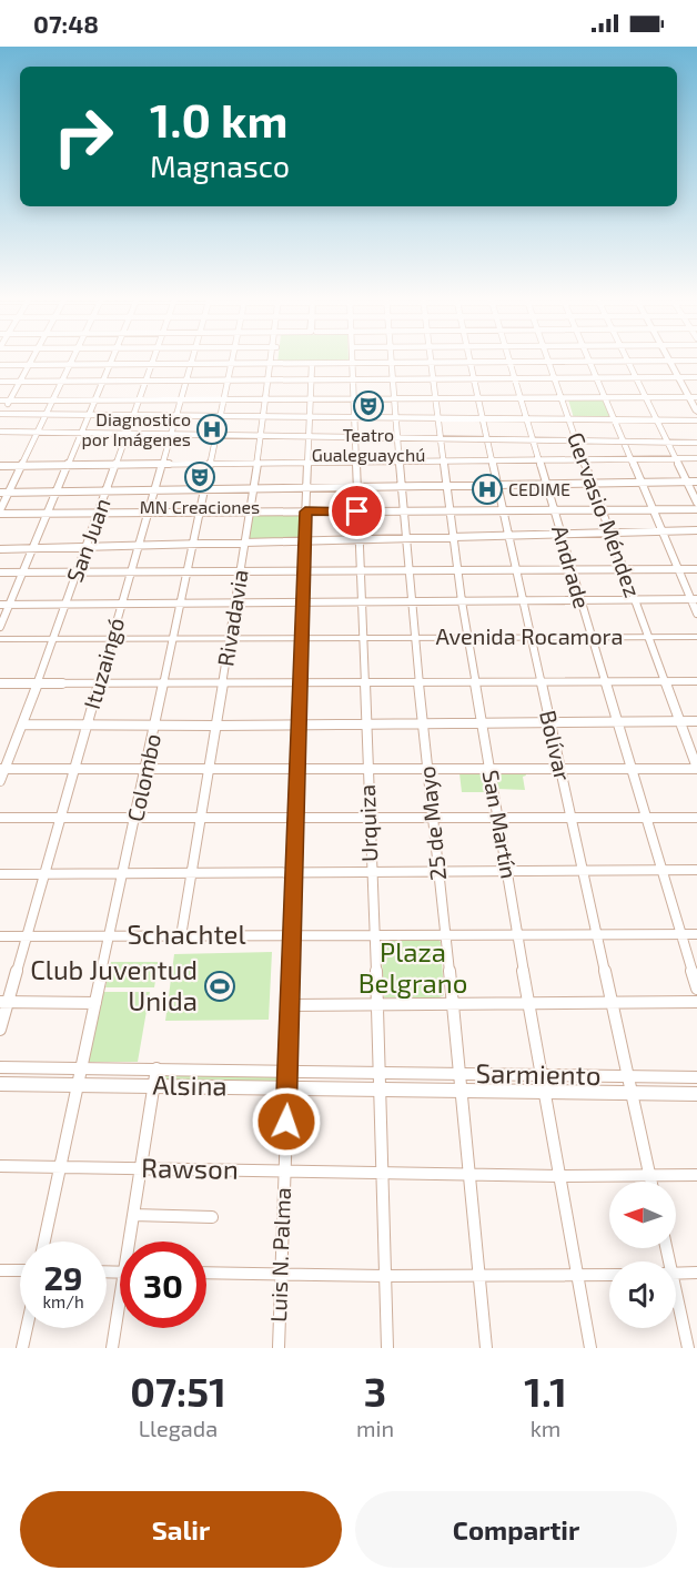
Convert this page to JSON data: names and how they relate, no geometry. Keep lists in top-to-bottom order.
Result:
{
  "streets": {
    "main road": ["Avenida Rocamora", "Sarmiento", "Alsina"],
    "street": [
      "Gervasio Méndez",
      "San Juan",
      "Andrade",
      "Rivadavia",
      "Ituzaingó",
      "Bolívar",
      "Colombo",
      "Urquiza",
      "25 de Mayo",
      "San Martín",
      "Schachtel",
      "Rawson",
      "Luis N. Palma"
    ]
  },
  "crossings": [
    ["Gervasio Méndez", "Avenida Rocamora"],
    ["San Juan", "Avenida Rocamora"],
    ["Andrade", "Avenida Rocamora"],
    ["Andrade", "Schachtel"],
    ["Rivadavia", "Avenida Rocamora"],
    ["Rivadavia", "Schachtel"],
    ["Avenida Rocamora", "Ituzaingó"],
    ["Avenida Rocamora", "Bolívar"],
    ["Avenida Rocamora", "Colombo"],
    ["Avenida Rocamora", "Urquiza"],
    ["Avenida Rocamora", "25 de Mayo"],
    ["Avenida Rocamora", "San Martín"],
    ["Avenida Rocamora", "Luis N. Palma"],
    ["Ituzaingó", "Schachtel"],
    ["Bolívar", "Schachtel"],
    ["Bolívar", "Sarmiento"],
    ["Bolívar", "Rawson"],
    ["Colombo", "Schachtel"],
    ["Colombo", "Alsina"],
    ["Colombo", "Rawson"],
    ["Urquiza", "Schachtel"],
    ["Urquiza", "Sarmiento"],
    ["Urquiza", "Alsina"],
    ["Urquiza", "Rawson"],
    ["25 de Mayo", "Schachtel"],
    ["25 de Mayo", "Sarmiento"],
    ["25 de Mayo", "Rawson"],
    ["San Martín", "Schachtel"],
    ["San Martín", "Sarmiento"],
    ["San Martín", "Rawson"],
    ["Schachtel", "Luis N. Palma"],
    ["Sarmiento", "Alsina"],
    ["Alsina", "Luis N. Palma"],
    ["Rawson", "Luis N. Palma"]
  ],
  "parks": ["Plaza Belgrano"],
  "places": {
    "theatre": ["Teatro Gualeguaychú", "MN Creaciones"],
    "hospital": ["Diagnostico por Imágenes", "CEDIME"],
    "sports": ["Club Juventud Unida"]
  },
  "north": "left",
  "page": {
    "status": "07:48",
    "turn": ["1.0 km", "Magnasco"],
    "speed": "29 km/h",
    "limit": "30",
    "eta": [
      "07:51",
      "Llegada",
      "3",
      "min",
      "1.1",
      "km"
    ],
    "buttons": ["Salir", "Compartir"]
  }
}
